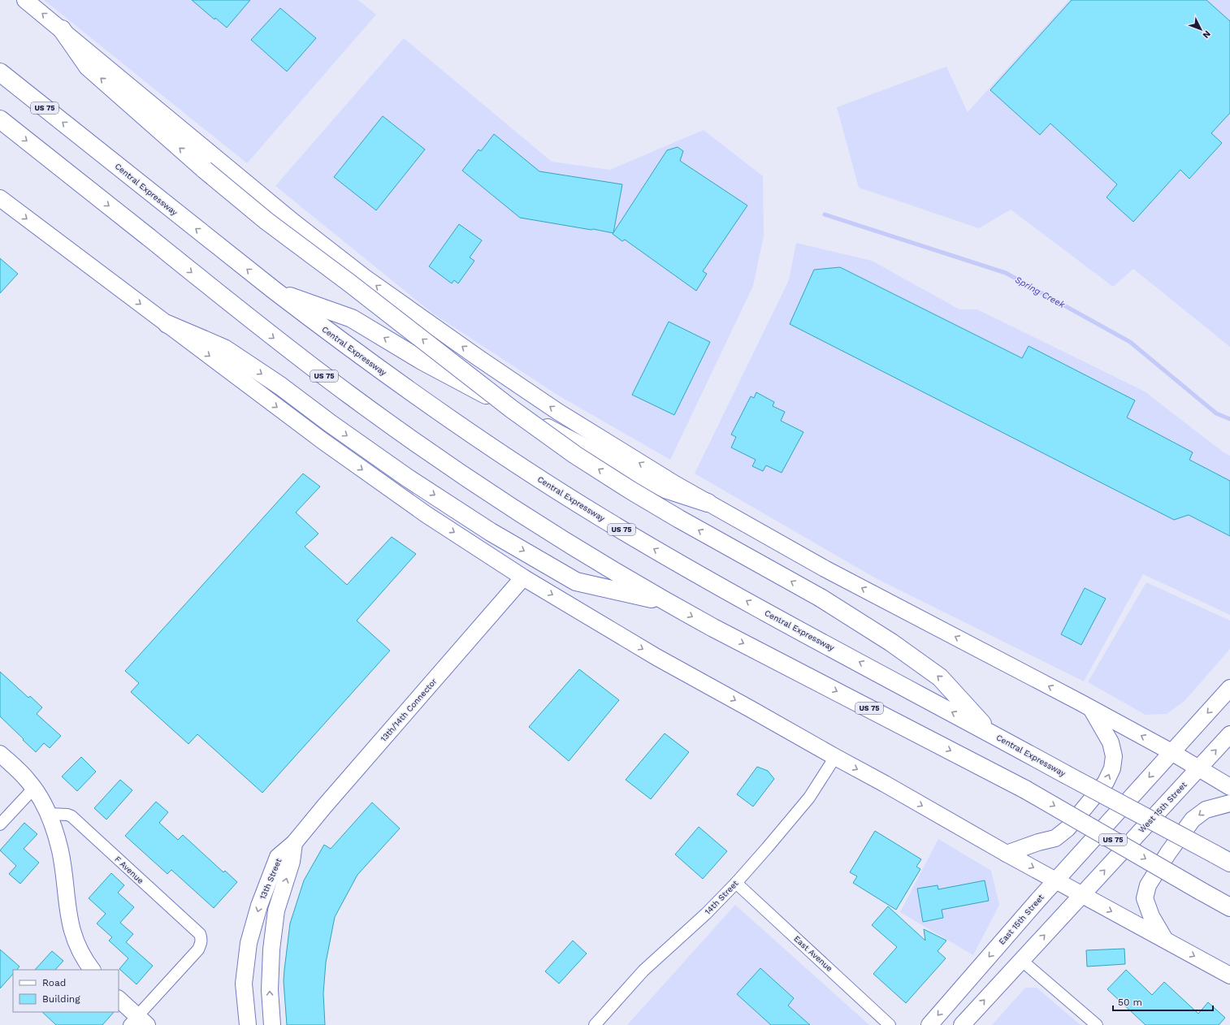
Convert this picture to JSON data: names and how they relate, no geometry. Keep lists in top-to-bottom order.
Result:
{
  "streets": {
    "highway": ["US 75", "Central Expressway"],
    "main road": [
      "13th/14th Connector",
      "West 15th Street",
      "13th Street",
      "East 15th Street"
    ],
    "street": ["F Avenue", "14th Street", "East Avenue"]
  },
  "crossings": [
    ["13th/14th Connector", "13th Street"],
    ["14th Street", "East Avenue"]
  ],
  "one_way": ["West 15th Street"],
  "water": ["Spring Creek"],
  "legend": ["Road", "Building"],
  "scale_bar": "50 m",
  "north": "bottom right"
}
